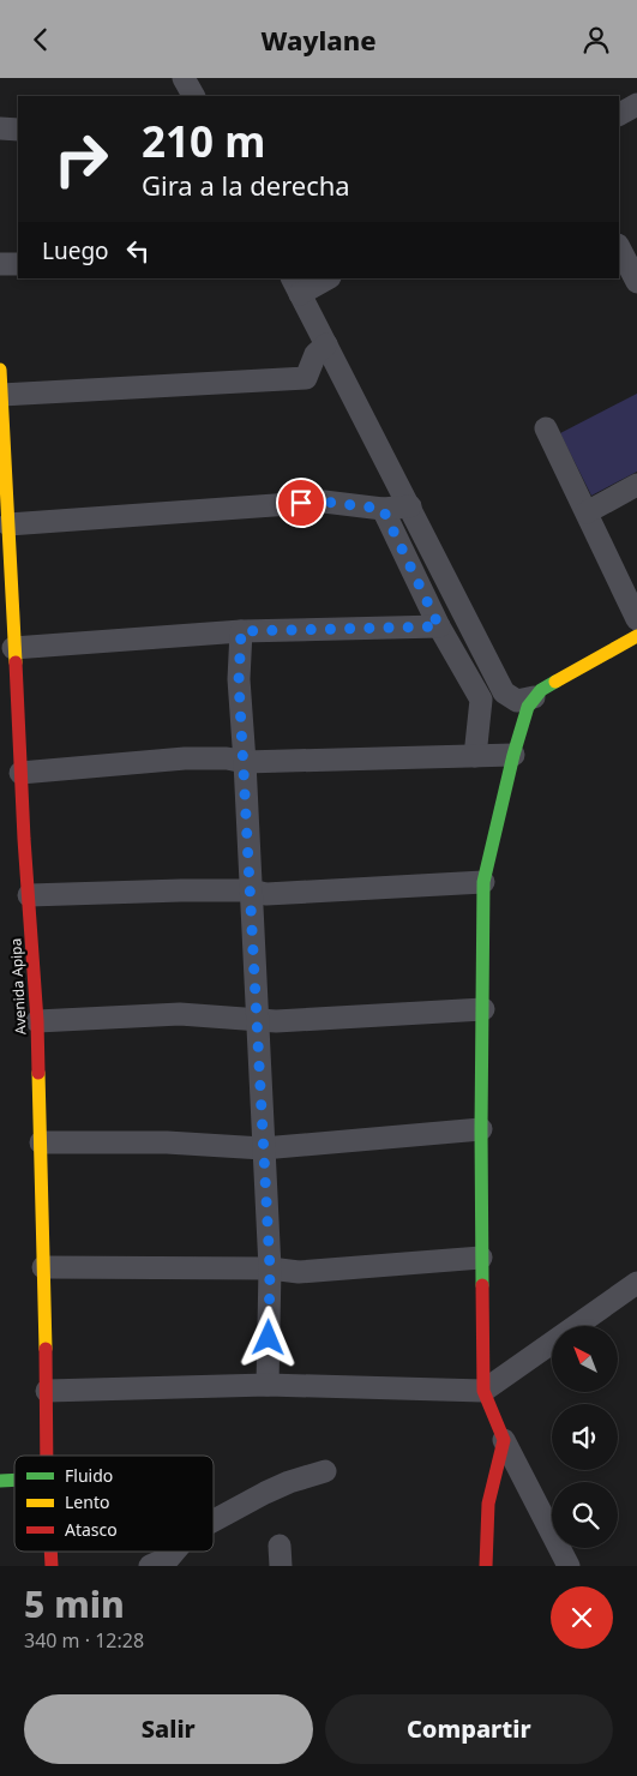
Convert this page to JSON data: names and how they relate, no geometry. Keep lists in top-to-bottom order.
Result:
{
  "streets": {
    "street": ["Avenida Apipa"]
  },
  "legend": ["Fluido", "Lento", "Atasco"],
  "north": "top left",
  "page": {
    "header": "Waylane",
    "turn": ["210 m", "Gira a la derecha"],
    "then": "Luego",
    "heading": ["5 min", "340 m · 12:28"],
    "buttons": ["Salir", "Compartir"]
  }
}
